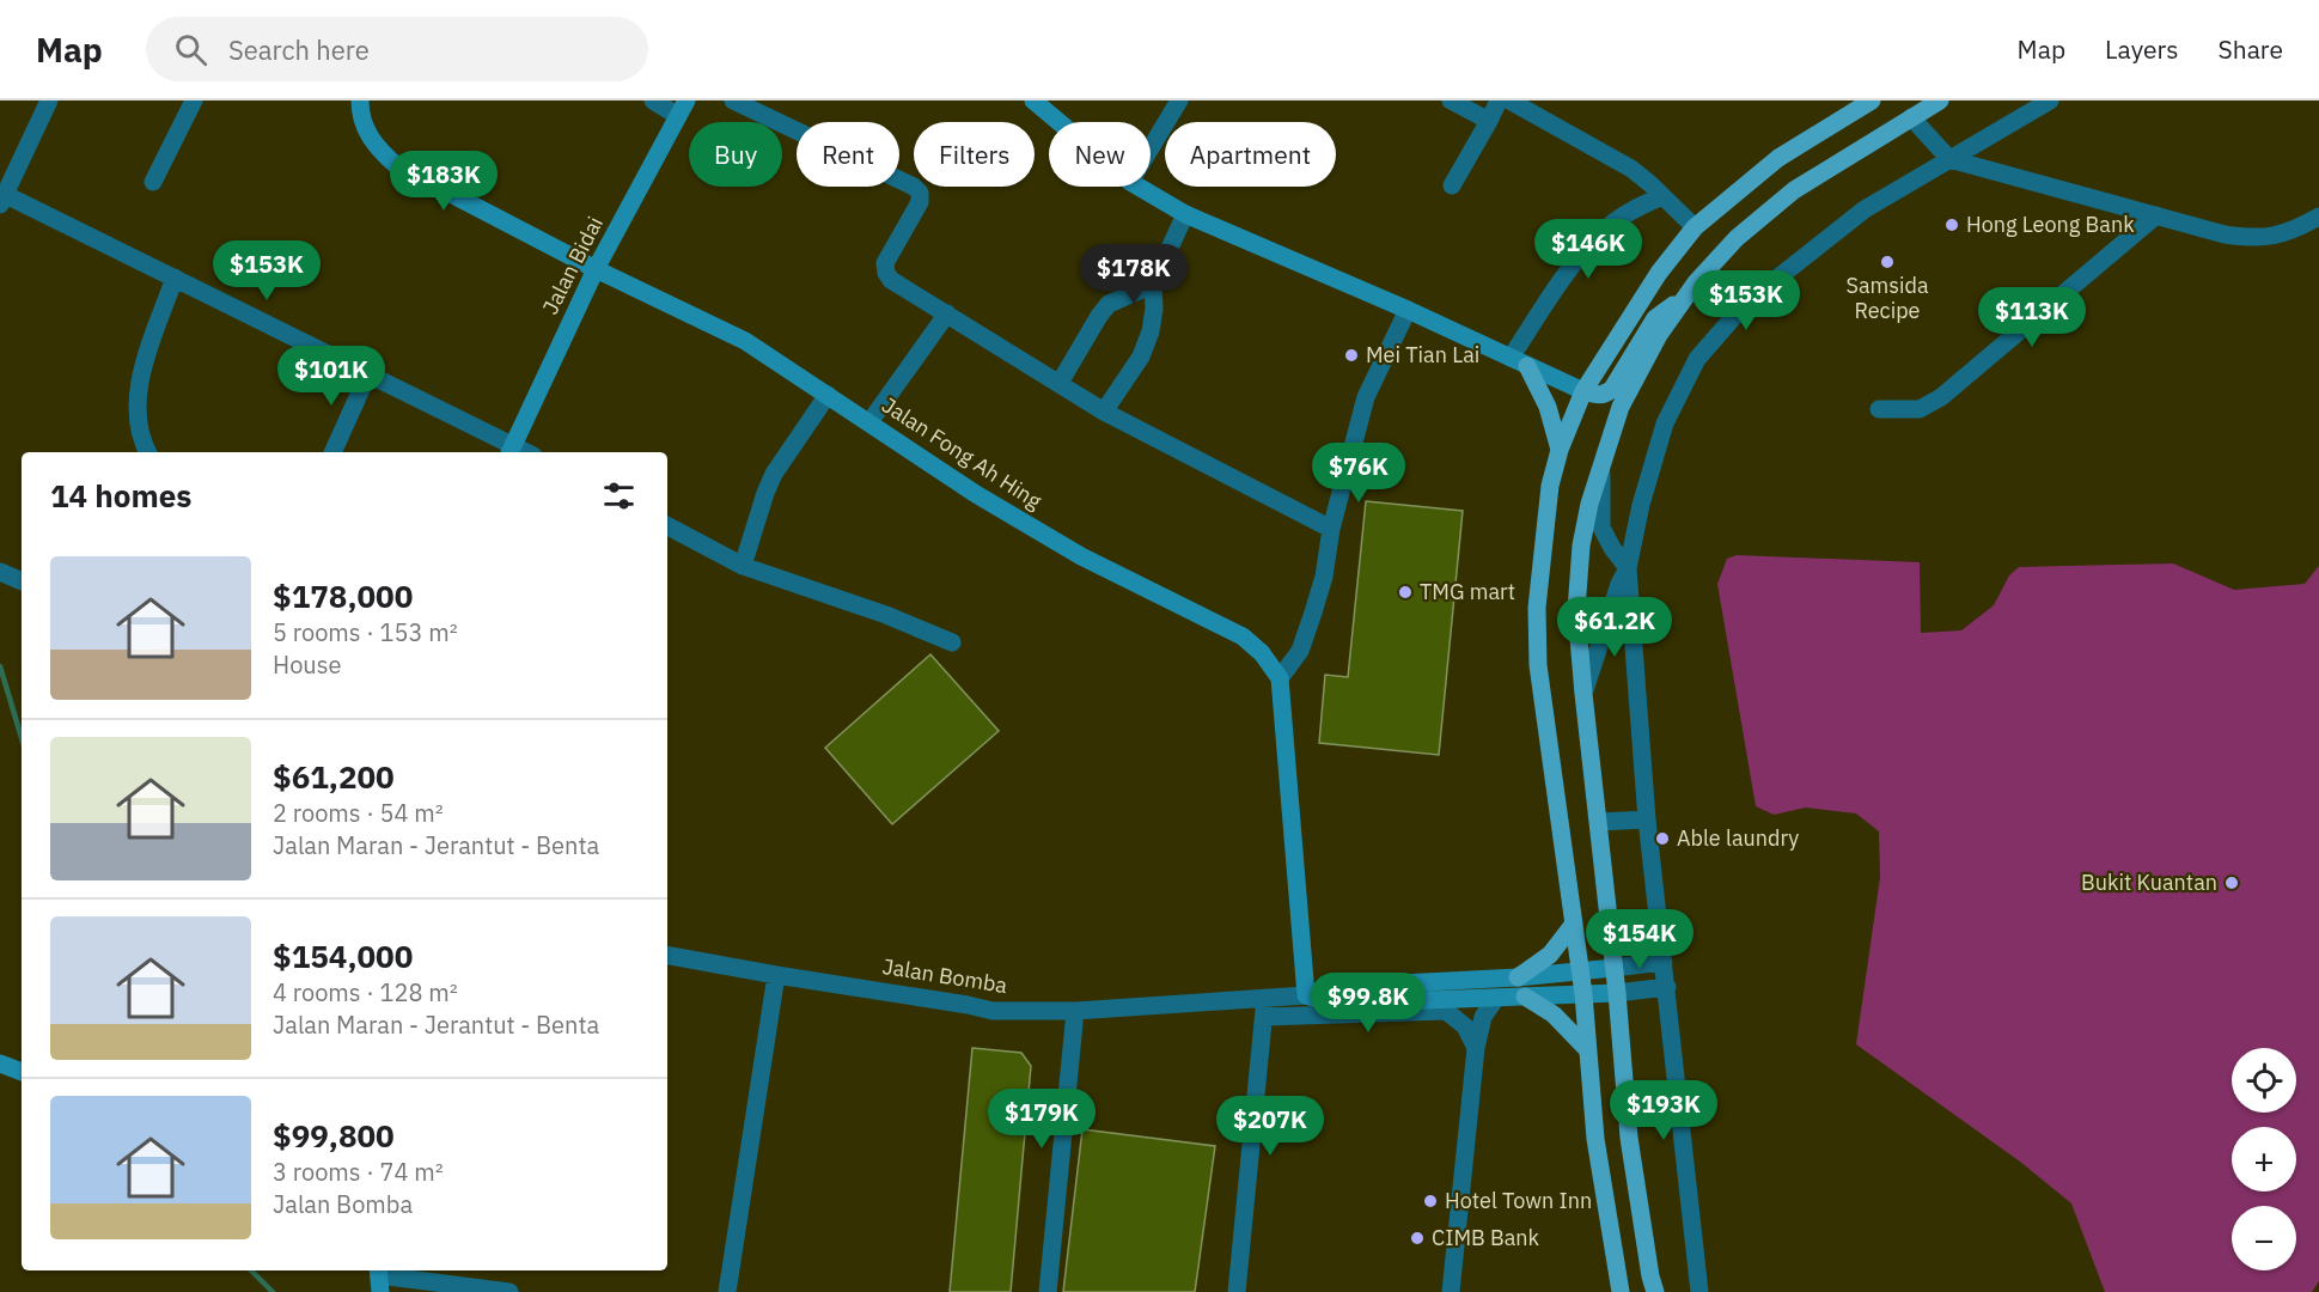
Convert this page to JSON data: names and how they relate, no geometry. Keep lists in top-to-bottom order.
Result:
{
  "streets": {
    "main road": ["Jalan Bidai", "Jalan Fong Ah Hing", "Jalan Bomba"]
  },
  "crossings": [
    ["Jalan Bidai", "Jalan Fong Ah Hing"]
  ],
  "places": [
    "Hong Leong Bank",
    "Samsida Recipe",
    "Mei Tian Lai",
    "TMG mart",
    "Able laundry",
    "Bukit Kuantan",
    "Hotel Town Inn",
    "CIMB Bank"
  ],
  "page": {
    "header": "Map",
    "search": "Search here",
    "nav": ["Map", "Layers", "Share"],
    "chip": [
      "Buy",
      "Rent",
      "Filters",
      "New",
      "Apartment"
    ],
    "price": [
      "$183K",
      "$146K",
      "$153K",
      "$178K",
      "$153K",
      "$113K",
      "$101K",
      "$76K",
      "$61.2K",
      "$154K",
      "$99.8K",
      "$193K",
      "$179K",
      "$207K"
    ],
    "heading": "14 homes",
    "list": [
      {
        "name": "$178,000",
        "note": "5 rooms · 153 m² · House"
      },
      {
        "name": "$61,200",
        "note": "2 rooms · 54 m² · Jalan Maran - Jerantut - Benta"
      },
      {
        "name": "$154,000",
        "note": "4 rooms · 128 m² · Jalan Maran - Jerantut - Benta"
      },
      {
        "name": "$99,800",
        "note": "3 rooms · 74 m² · Jalan Bomba"
      }
    ],
    "map_buttons": ["+", "−"]
  }
}
